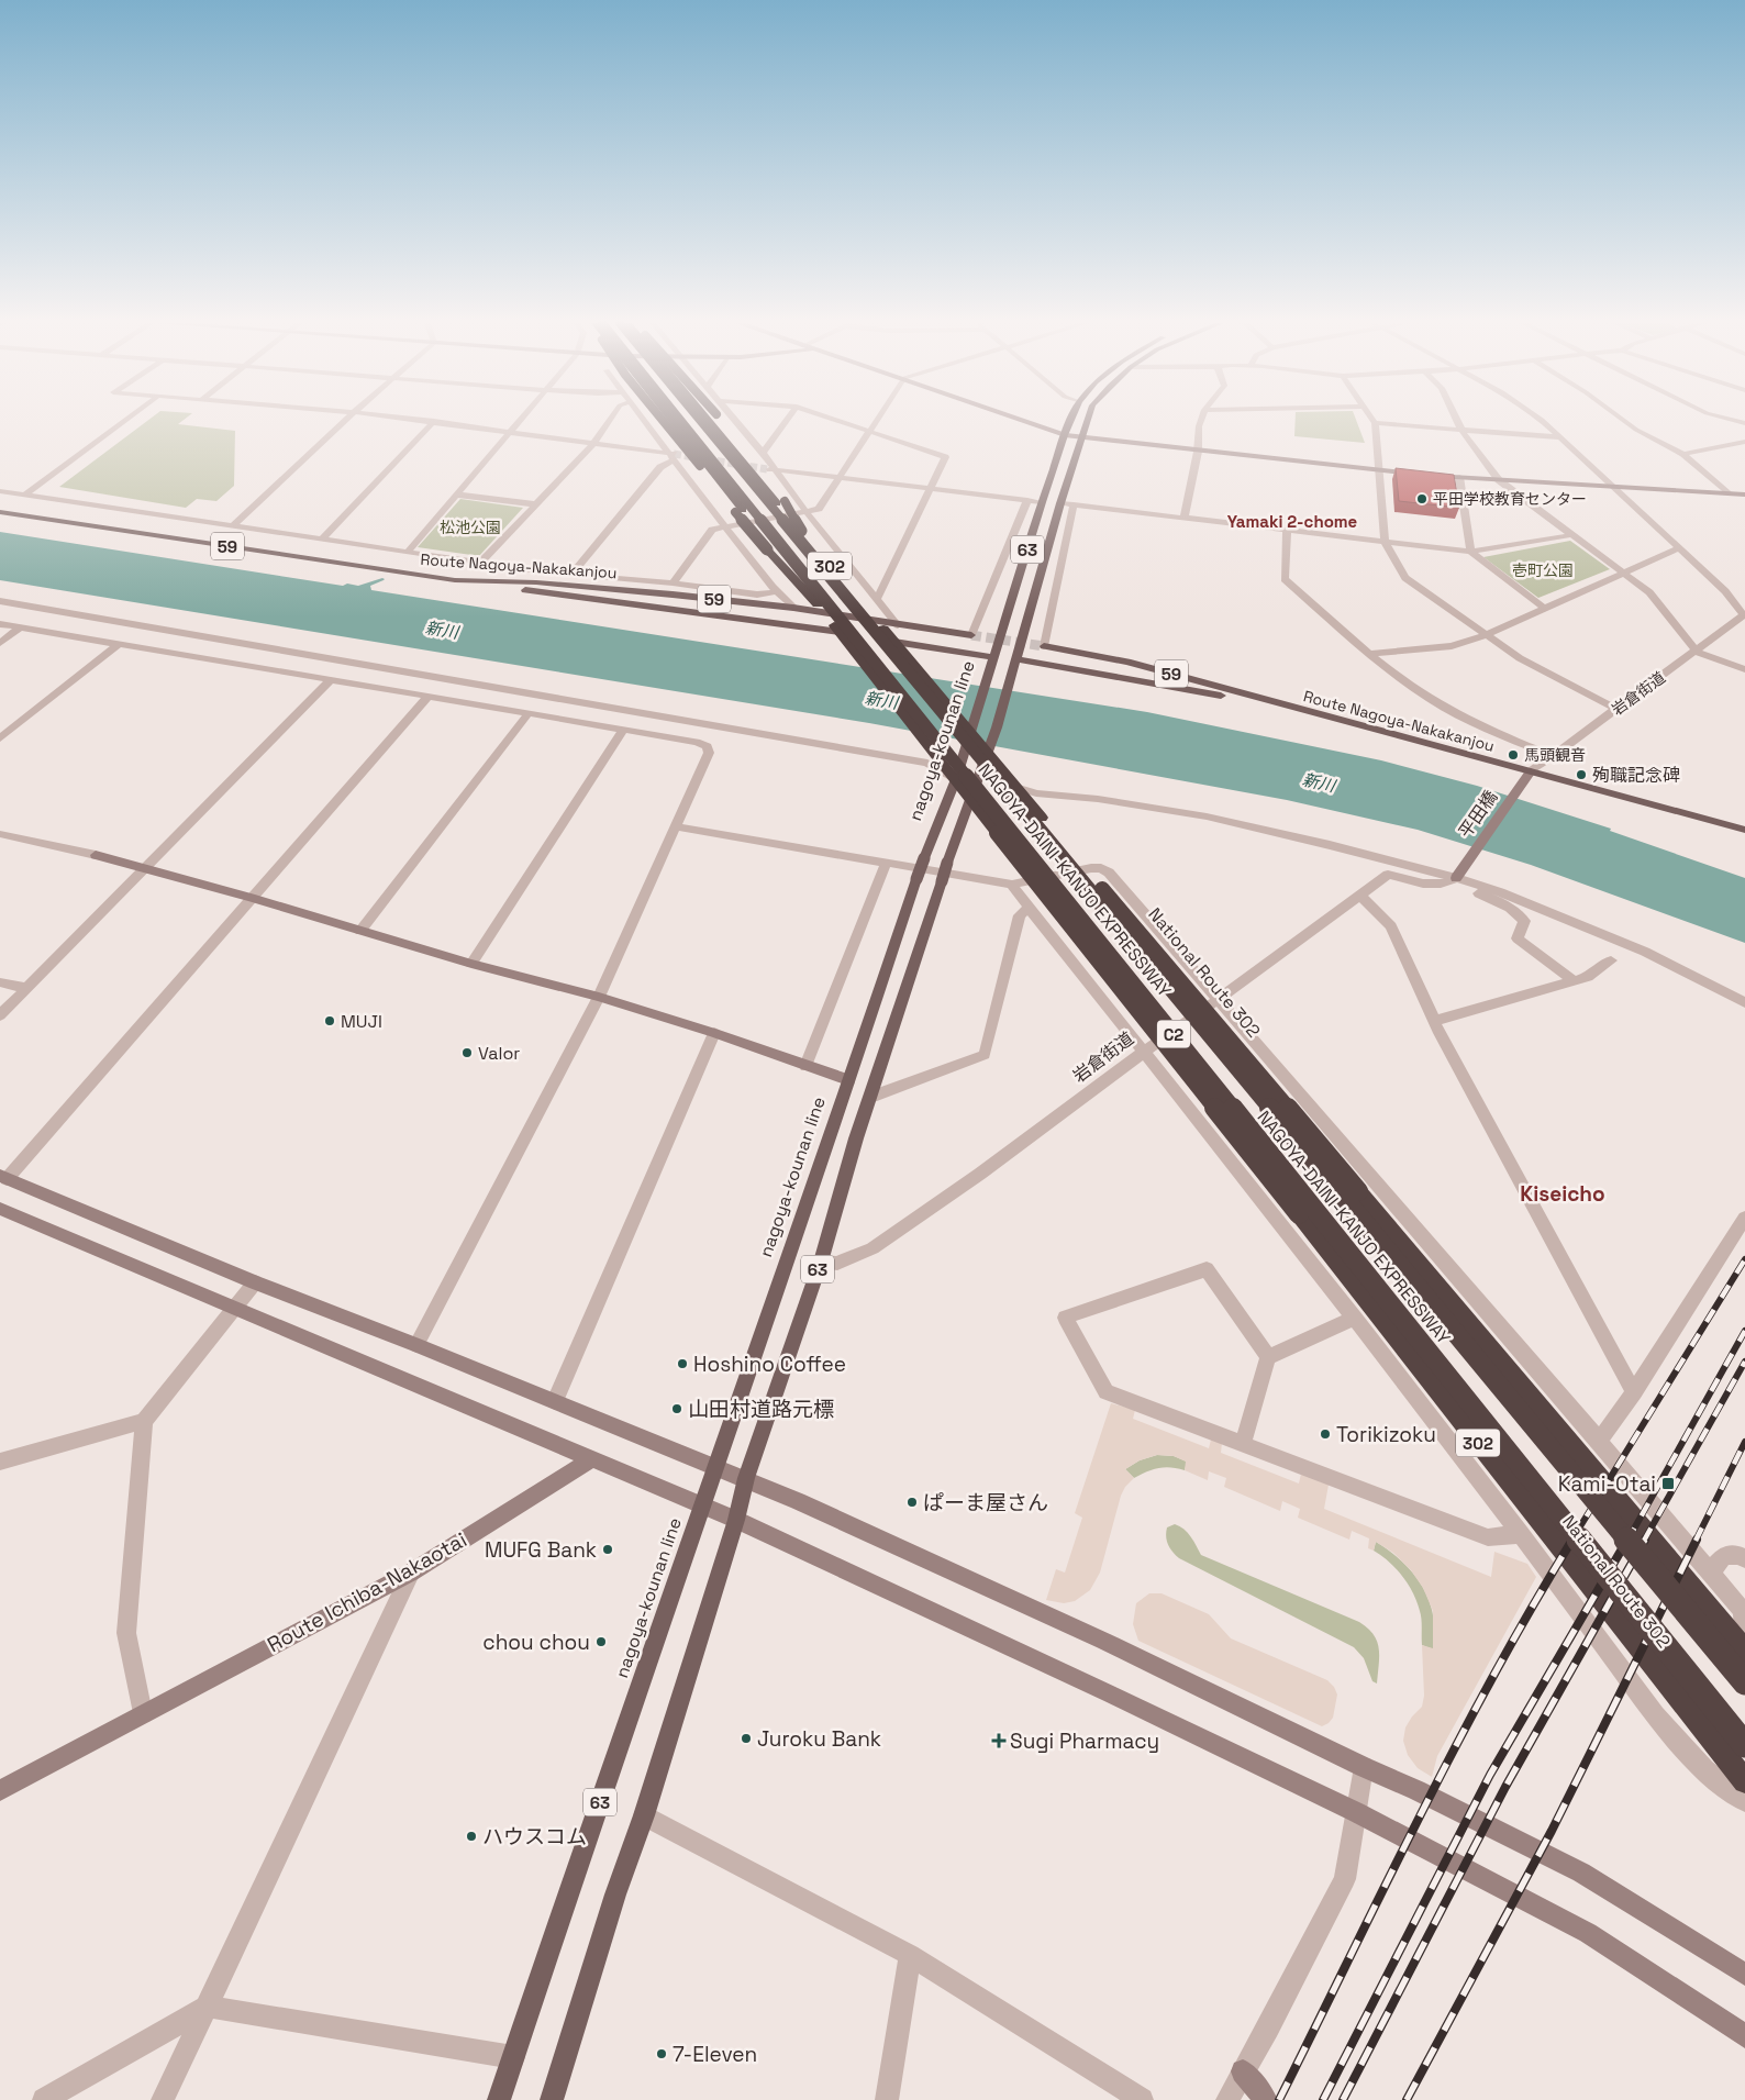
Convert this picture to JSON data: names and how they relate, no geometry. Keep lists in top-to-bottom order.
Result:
{
  "streets": {
    "highway": [
      "302",
      "NAGOYA-DAINI-KANJO EXPRESSWAY",
      "National Route 302",
      "C2"
    ],
    "main road": [
      "59",
      "63",
      "Route Nagoya-Nakakanjou",
      "nagoya-kounan line"
    ],
    "street": ["岩倉街道", "平田橋", "Route Ichiba-Nakaotai"]
  },
  "crossings": [
    ["63", "岩倉街道"],
    ["63", "National Route 302"],
    ["Route Nagoya-Nakakanjou", "岩倉街道"],
    ["Route Nagoya-Nakakanjou", "平田橋"],
    ["岩倉街道", "平田橋"],
    ["nagoya-kounan line", "National Route 302"]
  ],
  "districts": ["Yamaki 2-chome", "Kiseicho"],
  "water": ["新川"],
  "parks": ["松池公園", "壱町公園"],
  "places": {
    "other": [
      "平田学校教育センター",
      "馬頭観音",
      "殉職記念碑",
      "MUJI",
      "Valor",
      "Hoshino Coffee",
      "山田村道路元標",
      "Torikizoku",
      "ぱーま屋さん",
      "MUFG Bank",
      "chou chou",
      "Juroku Bank",
      "ハウスコム",
      "7-Eleven"
    ],
    "transit": ["Kami-Otai"],
    "health": ["Sugi Pharmacy"]
  }
}
